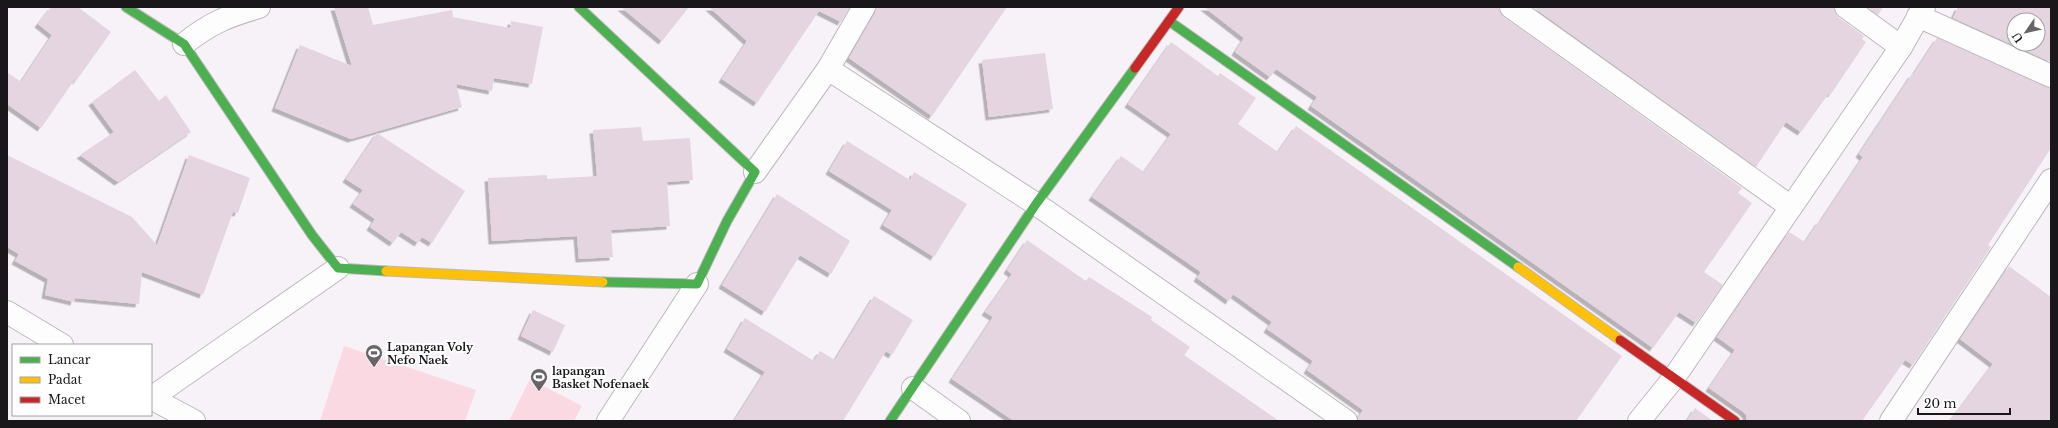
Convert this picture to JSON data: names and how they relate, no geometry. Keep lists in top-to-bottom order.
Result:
{
  "places": {
    "sports": ["Lapangan Voly Nefo Naek", "lapangan Basket Nofenaek"]
  },
  "legend": ["Lancar", "Padat", "Macet"],
  "scale_bar": "20 m",
  "north": "bottom left"
}
